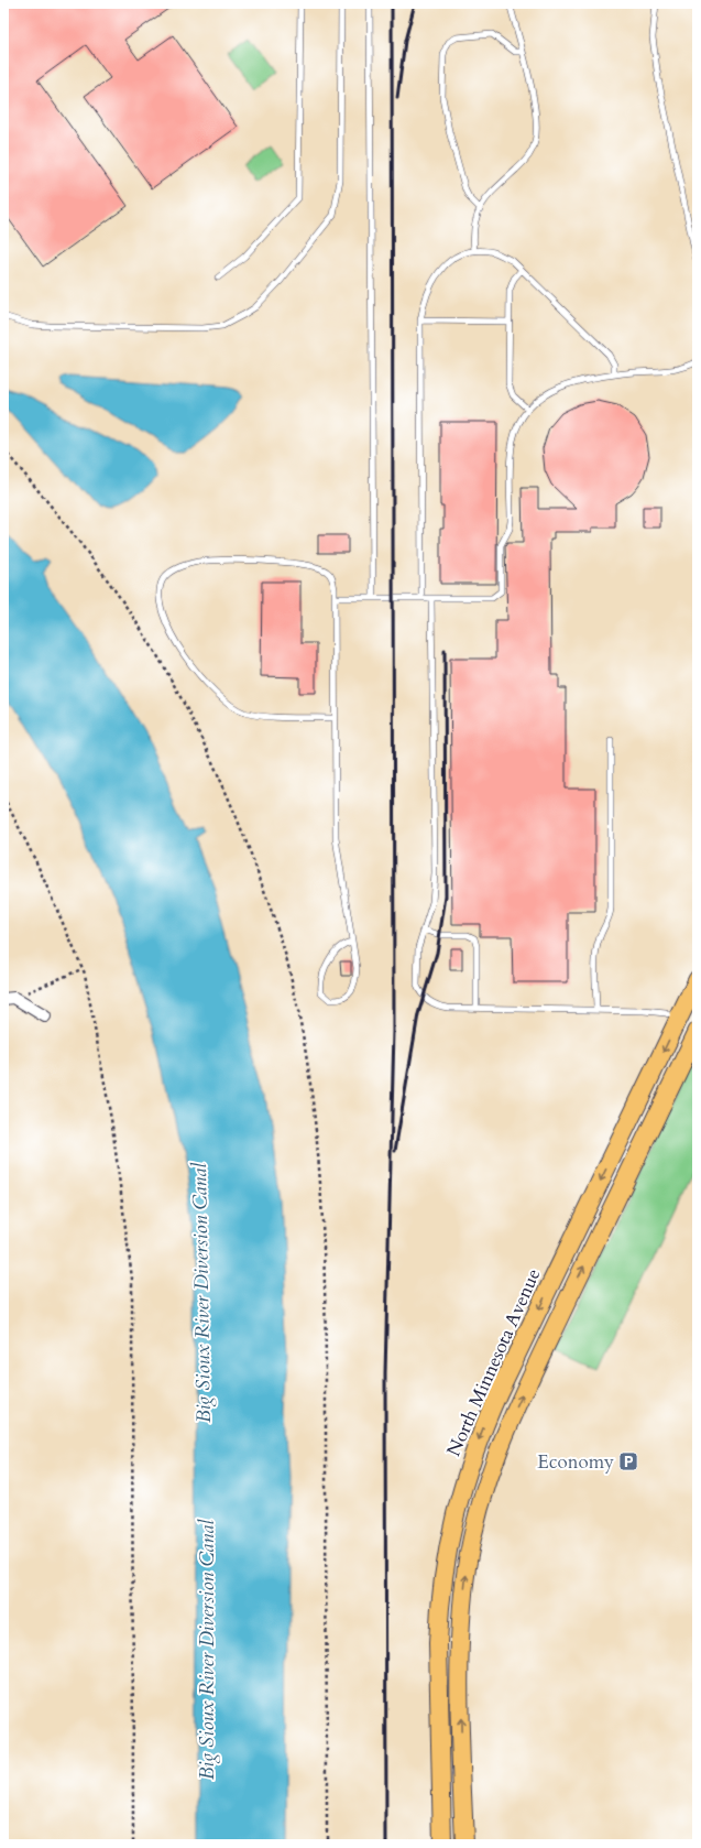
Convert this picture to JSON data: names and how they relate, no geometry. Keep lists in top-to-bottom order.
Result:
{
  "streets": {
    "main road": ["North Minnesota Avenue"]
  },
  "water": ["Big Sioux River Diversion Canal"],
  "places": {
    "parking": ["Economy"]
  }
}
